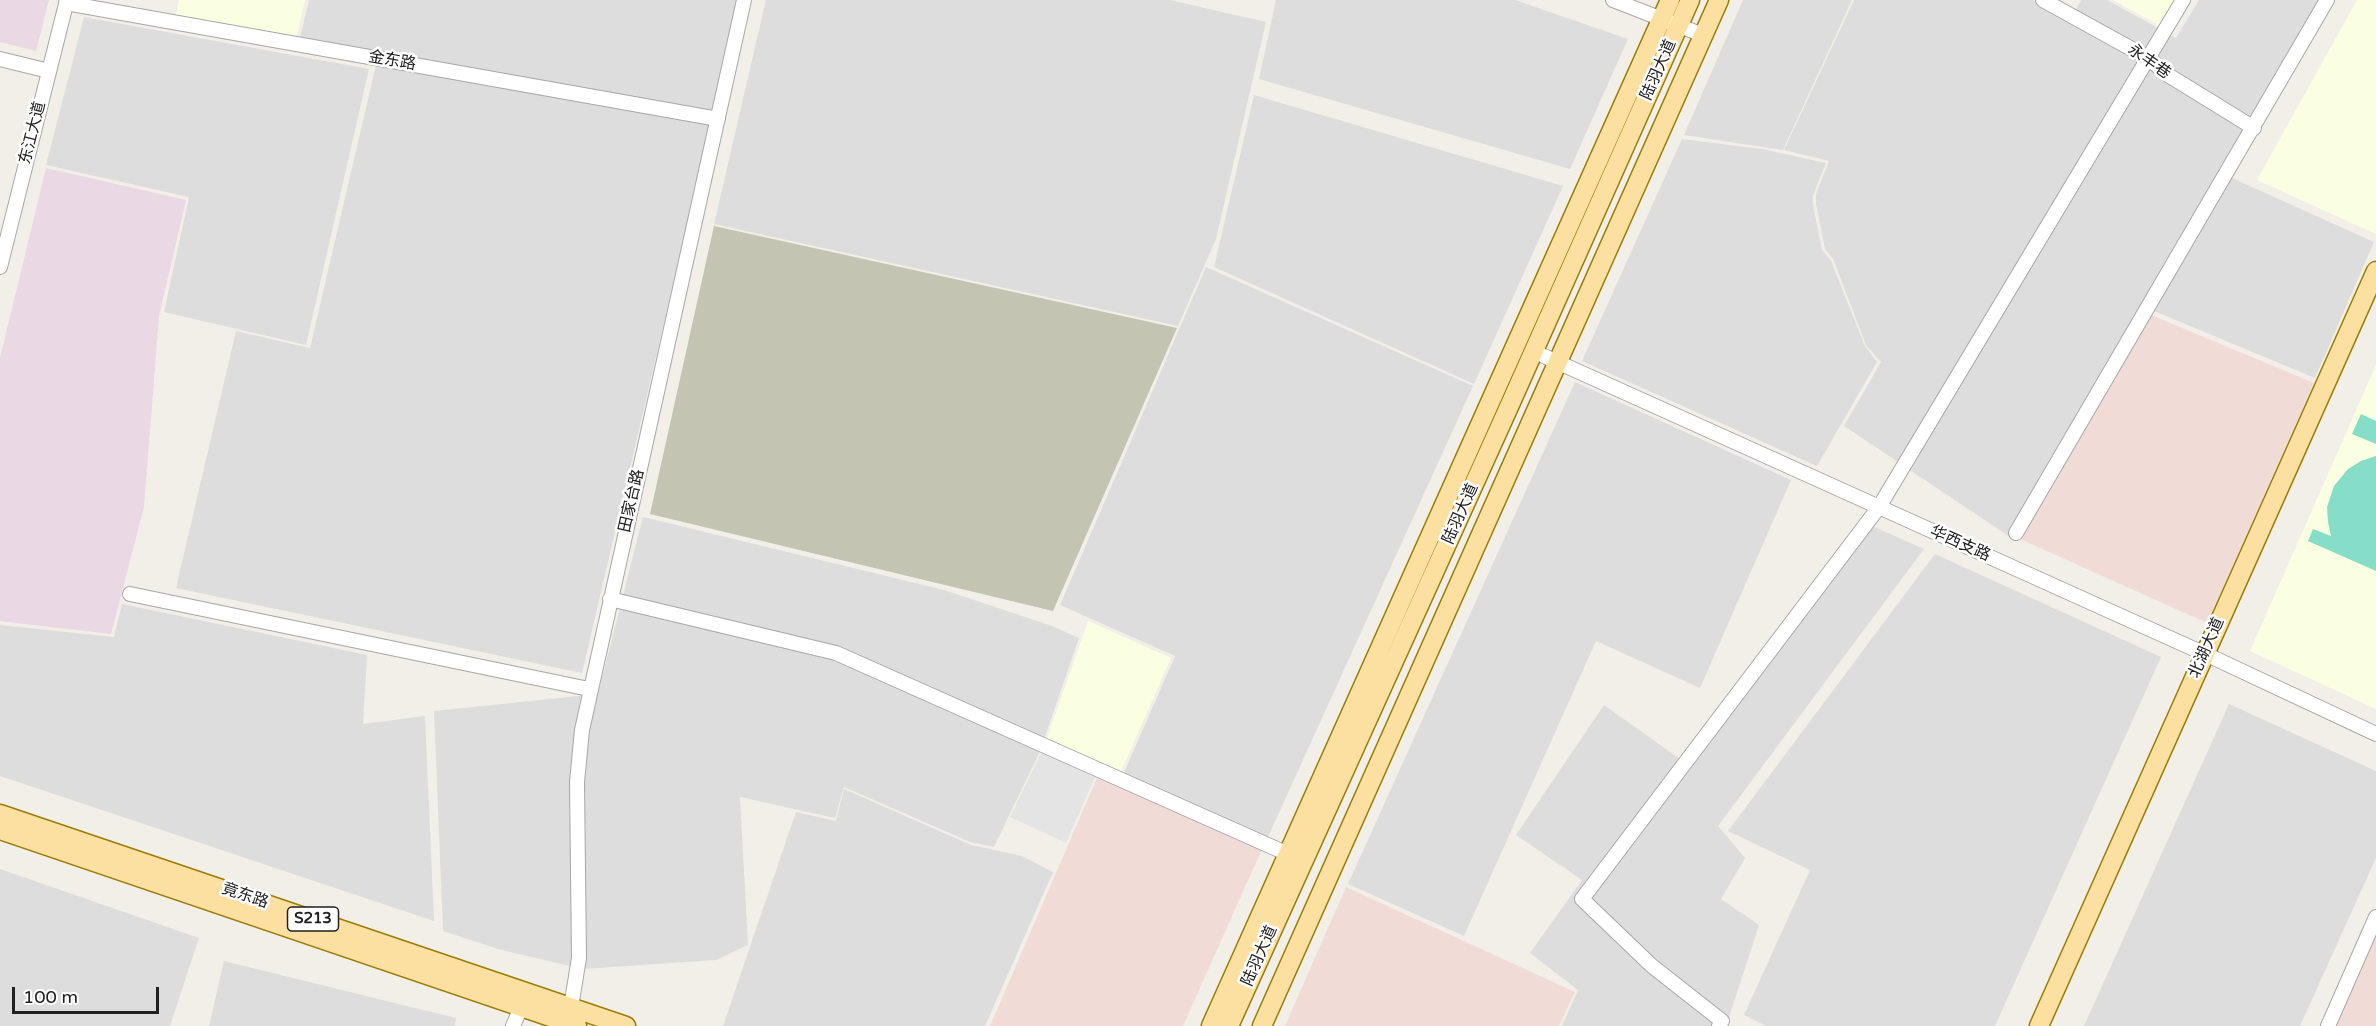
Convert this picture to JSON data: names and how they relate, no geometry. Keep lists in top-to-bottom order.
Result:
{
  "streets": {
    "main road": [
      "陆羽大道",
      "北湖大道",
      "竟东路",
      "S213"
    ],
    "street": [
      "金东路",
      "永丰巷",
      "东江大道",
      "田家台路",
      "华西支路"
    ]
  },
  "crossings": [
    ["金东路", "东江大道"],
    ["金东路", "田家台路"],
    ["陆羽大道", "华西支路"],
    ["田家台路", "竟东路"],
    ["华西支路", "北湖大道"]
  ],
  "scale_bar": "100 m"
}
